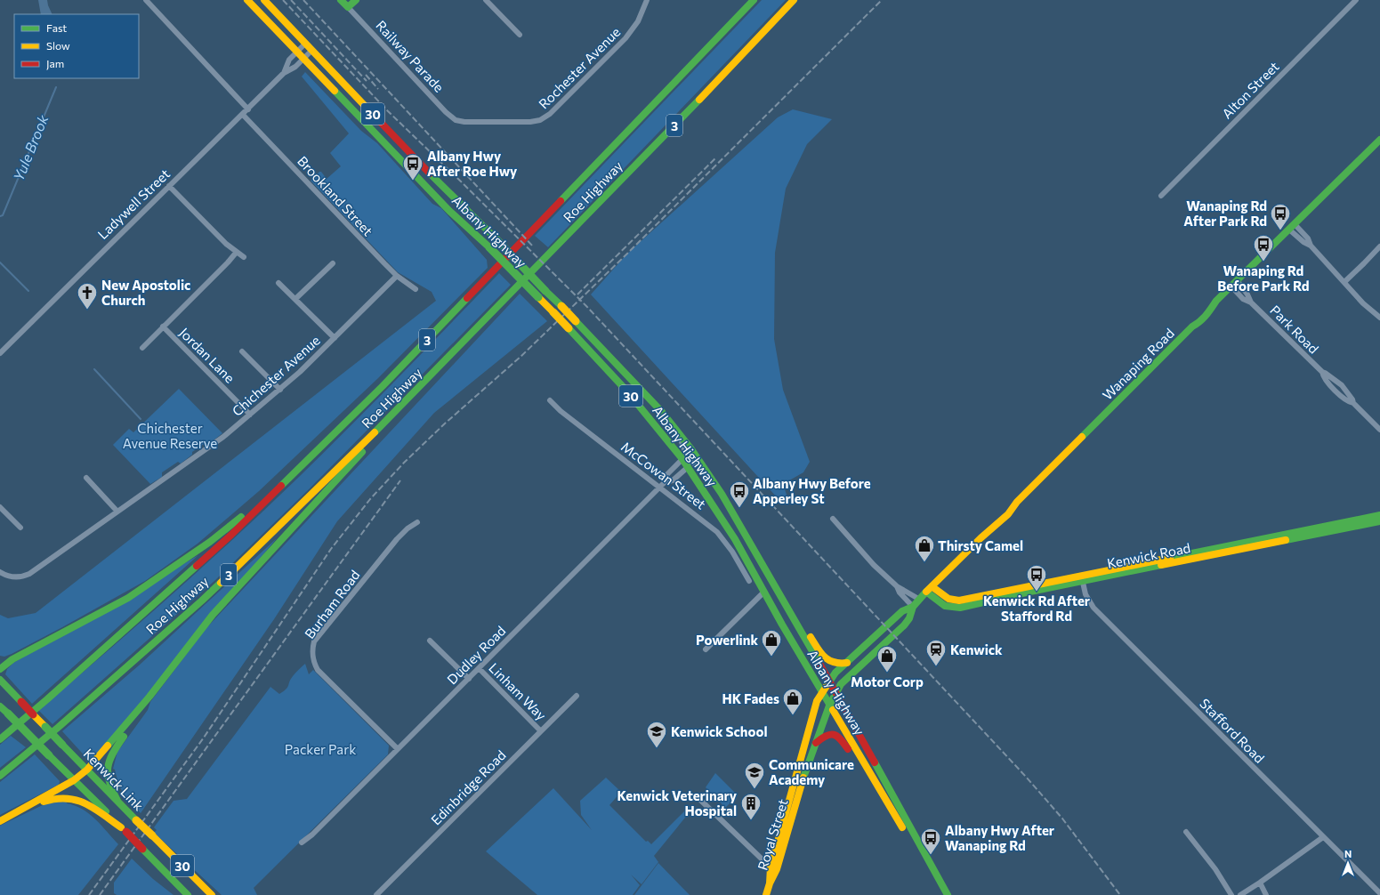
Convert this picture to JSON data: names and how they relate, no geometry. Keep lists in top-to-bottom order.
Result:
{
  "streets": {
    "main road": [
      "Railway Parade",
      "30",
      "3",
      "Roe Highway",
      "Albany Highway",
      "Wanaping Road",
      "Kenwick Road",
      "Kenwick Link",
      "Royal Street"
    ],
    "street": [
      "Rochester Avenue",
      "Alton Street",
      "Brookland Street",
      "Ladywell Street",
      "Park Road",
      "Jordan Lane",
      "Chichester Avenue",
      "McCowan Street",
      "Burham Road",
      "Dudley Road",
      "Linham Way",
      "Stafford Road",
      "Edinbridge Road"
    ]
  },
  "crossings": [
    ["Railway Parade", "Rochester Avenue"],
    ["Brookland Street", "Ladywell Street"],
    ["Brookland Street", "Chichester Avenue"],
    ["Ladywell Street", "Albany Highway"],
    ["Albany Highway", "Wanaping Road"],
    ["Albany Highway", "Dudley Road"],
    ["Albany Highway", "Royal Street"],
    ["Park Road", "Wanaping Road"],
    ["Jordan Lane", "Chichester Avenue"],
    ["Wanaping Road", "Kenwick Road"],
    ["Wanaping Road", "Royal Street"],
    ["McCowan Street", "Dudley Road"],
    ["Kenwick Road", "Stafford Road"],
    ["Burham Road", "Dudley Road"],
    ["Dudley Road", "Linham Way"],
    ["Linham Way", "Edinbridge Road"]
  ],
  "water": ["Yule Brook"],
  "parks": ["Chichester Avenue Reserve", "Packer Park"],
  "places": {
    "bus stop": [
      "Albany Hwy After Roe Hwy",
      "Wanaping Rd After Park Rd",
      "Wanaping Rd Before Park Rd",
      "Albany Hwy Before Apperley St",
      "Kenwick Rd After Stafford Rd",
      "Albany Hwy After Wanaping Rd"
    ],
    "church": ["New Apostolic Church"],
    "shop": [
      "Thirsty Camel",
      "Powerlink",
      "Motor Corp",
      "HK Fades"
    ],
    "station": ["Kenwick"],
    "school or university": ["Kenwick School", "Communicare Academy"],
    "building": ["Kenwick Veterinary Hospital"]
  },
  "legend": ["Fast", "Slow", "Jam"],
  "north": "top"
}
